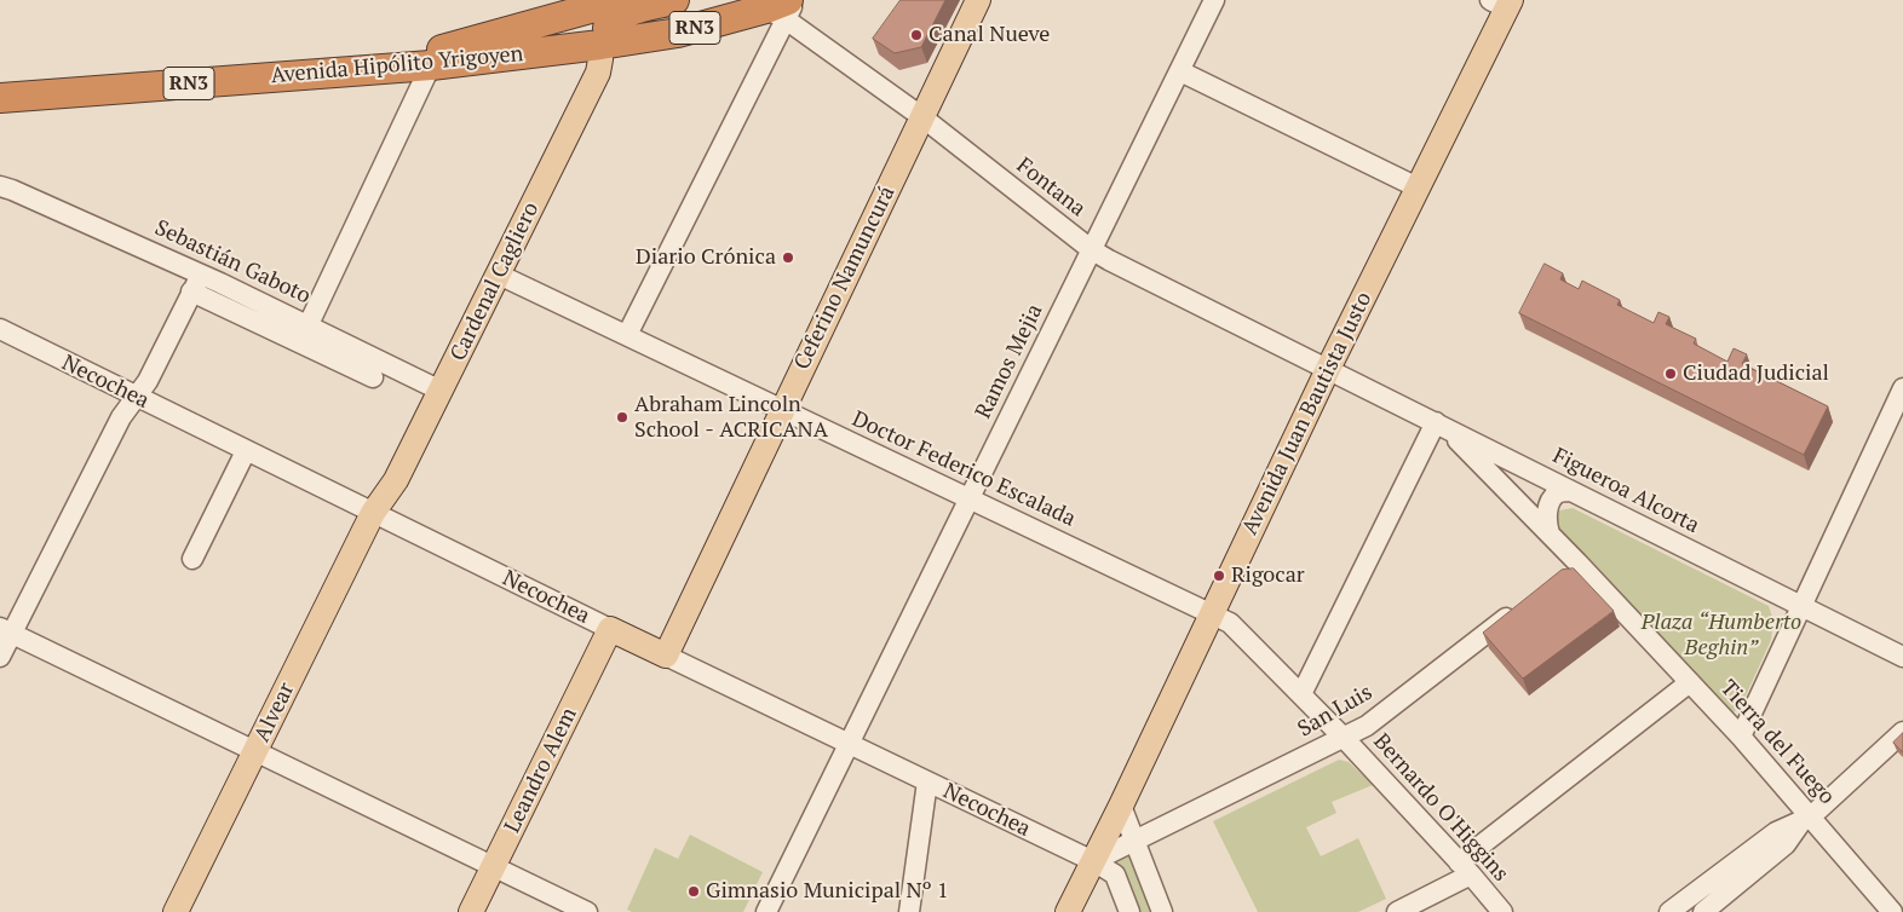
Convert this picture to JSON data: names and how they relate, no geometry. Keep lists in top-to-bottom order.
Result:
{
  "streets": {
    "highway": ["RN3", "Avenida Hipólito Yrigoyen"],
    "main road": [
      "Ceferino Namuncurá",
      "Cardenal Cagliero",
      "Necochea",
      "Avenida Juan Bautista Justo",
      "Alvear",
      "Leandro Alem"
    ],
    "street": [
      "Fontana",
      "Sebastián Gaboto",
      "Ramos Mejia",
      "Doctor Federico Escalada",
      "Figueroa Alcorta",
      "San Luis",
      "Tierra del Fuego",
      "Bernardo O'Higgins"
    ]
  },
  "crossings": [
    ["Avenida Hipólito Yrigoyen", "Fontana"],
    ["Avenida Hipólito Yrigoyen", "Cardenal Cagliero"],
    ["Fontana", "Ceferino Namuncurá"],
    ["Fontana", "Ramos Mejia"],
    ["Fontana", "Avenida Juan Bautista Justo"],
    ["Fontana", "Figueroa Alcorta"],
    ["Sebastián Gaboto", "Cardenal Cagliero"],
    ["Ceferino Namuncurá", "Necochea"],
    ["Ceferino Namuncurá", "Doctor Federico Escalada"],
    ["Cardenal Cagliero", "Necochea"],
    ["Cardenal Cagliero", "Doctor Federico Escalada"],
    ["Cardenal Cagliero", "Alvear"],
    ["Ramos Mejia", "Necochea"],
    ["Ramos Mejia", "Doctor Federico Escalada"],
    ["Necochea", "Avenida Juan Bautista Justo"],
    ["Necochea", "San Luis"],
    ["Necochea", "Alvear"],
    ["Necochea", "Leandro Alem"],
    ["Avenida Juan Bautista Justo", "Doctor Federico Escalada"],
    ["Avenida Juan Bautista Justo", "Figueroa Alcorta"],
    ["Avenida Juan Bautista Justo", "San Luis"],
    ["Avenida Juan Bautista Justo", "Bernardo O'Higgins"],
    ["Doctor Federico Escalada", "Bernardo O'Higgins"],
    ["Figueroa Alcorta", "Tierra del Fuego"],
    ["San Luis", "Bernardo O'Higgins"]
  ],
  "parks": ["Plaza “Humberto Beghin”"],
  "places": [
    "Canal Nueve",
    "Diario Crónica",
    "Ciudad Judicial",
    "Abraham Lincoln School - ACRICANA",
    "Rigocar",
    "Gimnasio Municipal Nº 1"
  ]
}
